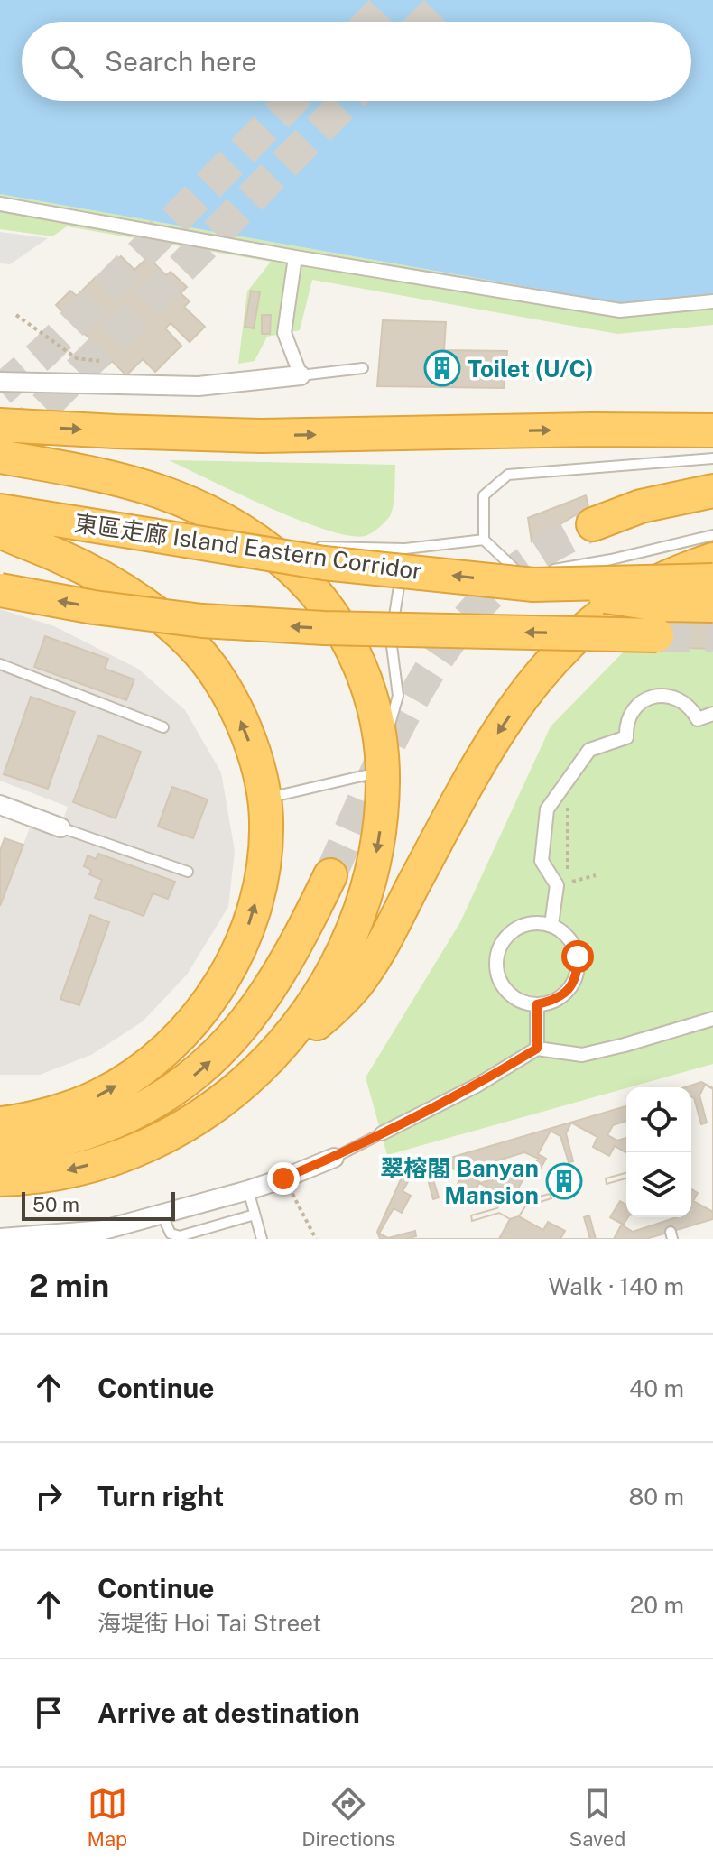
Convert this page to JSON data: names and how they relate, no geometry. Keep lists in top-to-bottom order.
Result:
{
  "streets": {
    "highway": ["東區走廊 Island Eastern Corridor"]
  },
  "places": {
    "building": ["Toilet (U/C)", "翠榕閣 Banyan Mansion"]
  },
  "scale_bar": "50 m",
  "page": {
    "search": "Search here",
    "scale": "50 m",
    "heading": ["2 min", "Walk · 140 m"],
    "list": [
      ["Continue", "40 m"],
      ["Turn right", "80 m"],
      ["Continue", "海堤街 Hoi Tai Street", "20 m"],
      "Arrive at destination"
    ],
    "nav": ["Map", "Directions", "Saved"]
  }
}
